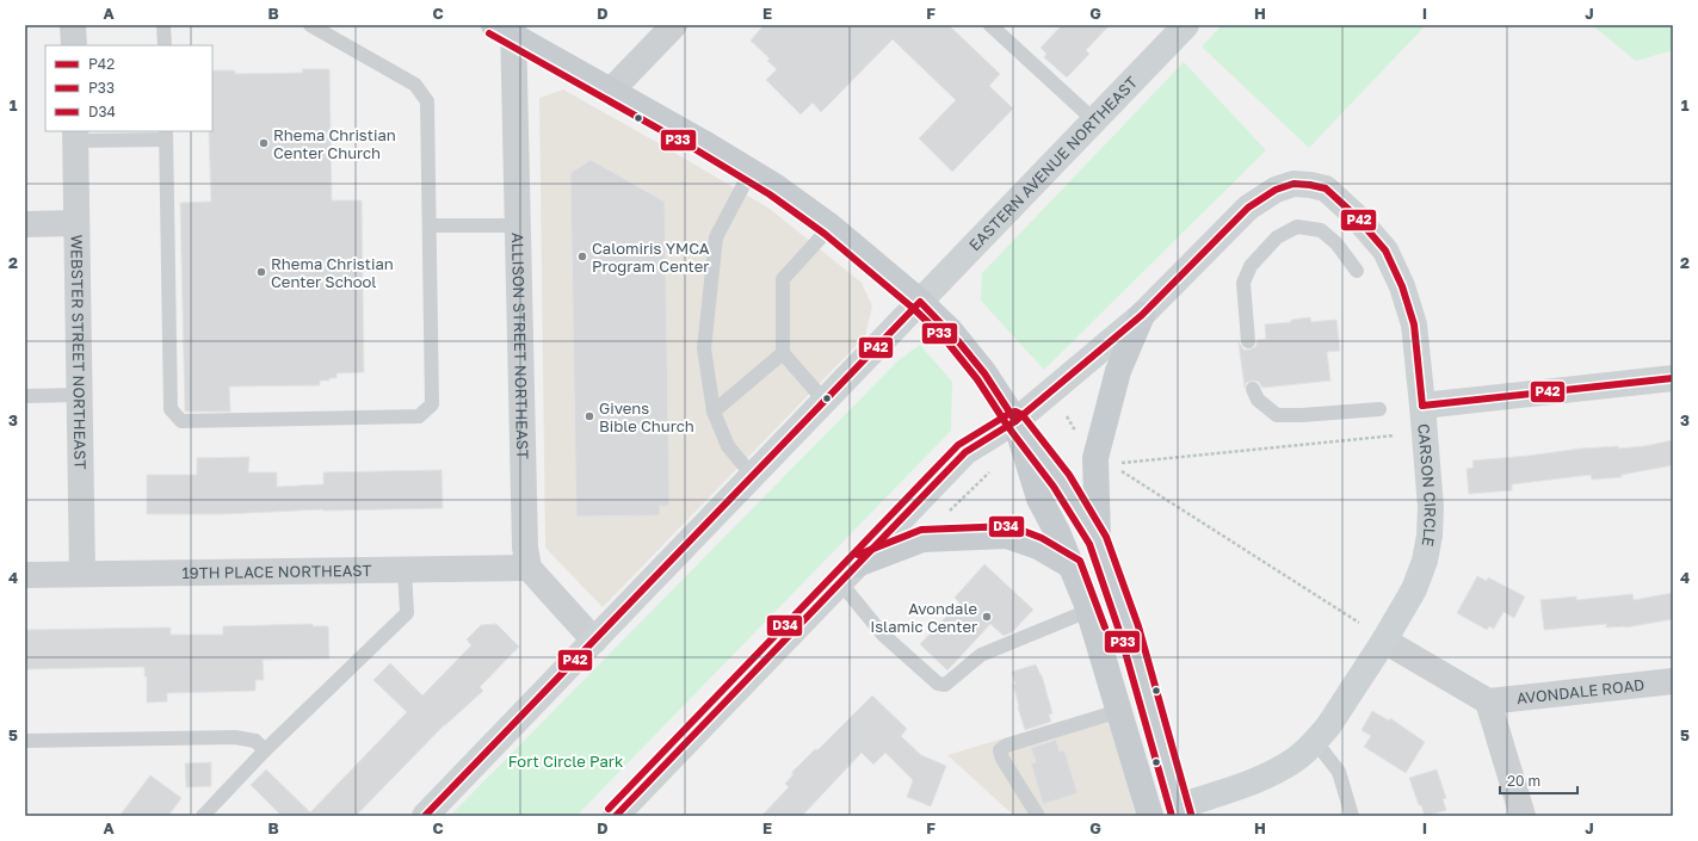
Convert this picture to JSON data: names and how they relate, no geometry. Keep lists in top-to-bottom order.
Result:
{
  "streets": {
    "street": [
      "EASTERN AVENUE NORTHEAST",
      "ALLISON STREET NORTHEAST",
      "WEBSTER STREET NORTHEAST",
      "CARSON CIRCLE",
      "19TH PLACE NORTHEAST",
      "AVONDALE ROAD"
    ]
  },
  "crossings": [
    ["ALLISON STREET NORTHEAST", "19TH PLACE NORTHEAST"],
    ["WEBSTER STREET NORTHEAST", "19TH PLACE NORTHEAST"]
  ],
  "parks": ["Fort Circle Park"],
  "places": [
    "Rhema Christian Center Church",
    "Calomiris YMCA Program Center",
    "Rhema Christian Center School",
    "Givens Bible Church",
    "Avondale Islamic Center"
  ],
  "lines": ["transit line P33", "transit line P42", "transit line D34"],
  "legend": ["P42", "P33", "D34"],
  "scale_bar": "20 m",
  "grid": {
    "columns": [
      "A",
      "B",
      "C",
      "D",
      "E",
      "F",
      "G",
      "H",
      "I",
      "J"
    ],
    "rows": [
      "1",
      "2",
      "3",
      "4",
      "5"
    ]
  }
}
